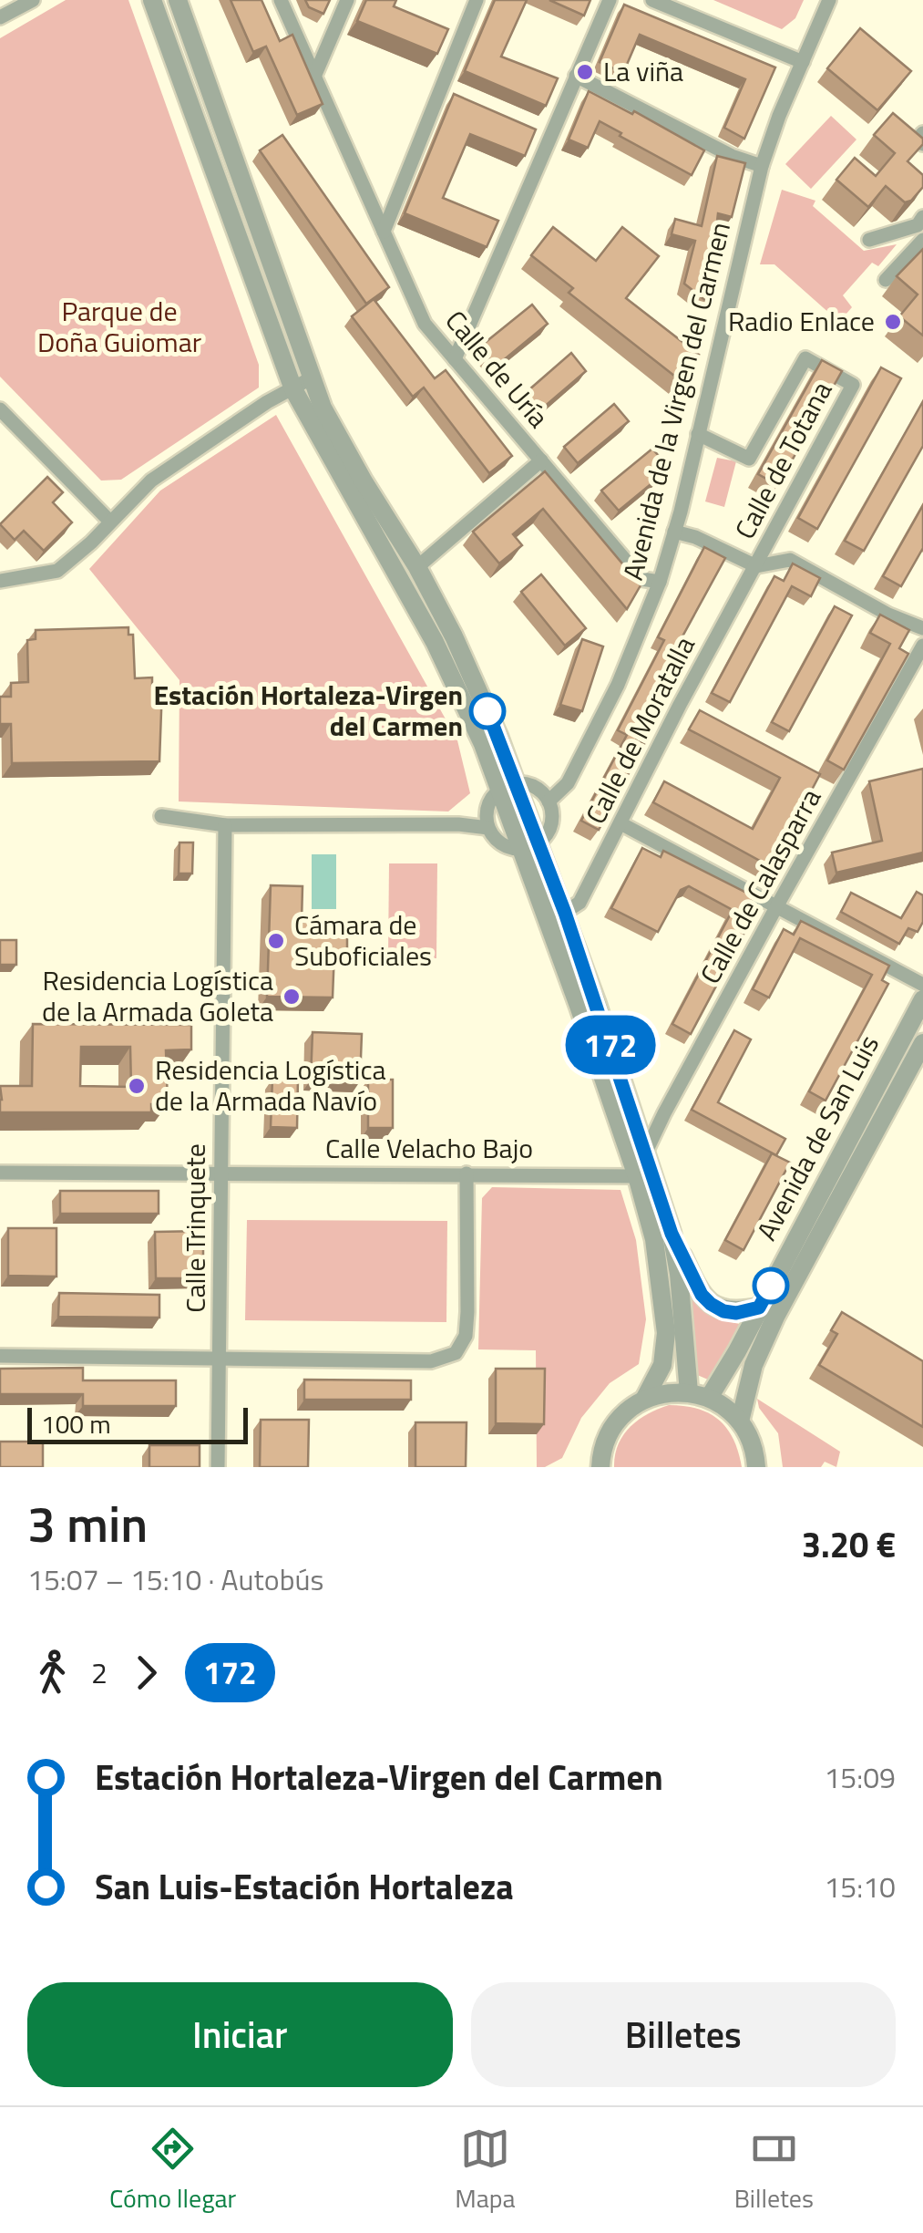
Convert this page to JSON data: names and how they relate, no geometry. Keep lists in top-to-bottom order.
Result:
{
  "streets": {
    "street": [
      "Calle de Uría",
      "Avenida de la Virgen del Carmen",
      "Calle de Totana",
      "Calle de Moratalla",
      "Calle de Calasparra",
      "Avenida de San Luis",
      "Calle Velacho Bajo",
      "Calle Trinquete"
    ]
  },
  "crossings": [
    ["Calle de Uría", "Avenida de la Virgen del Carmen"],
    ["Avenida de la Virgen del Carmen", "Calle de Totana"],
    ["Calle de Totana", "Calle de Moratalla"],
    ["Calle Velacho Bajo", "Calle Trinquete"]
  ],
  "parks": ["Parque de Doña Guiomar"],
  "places": [
    "La viña",
    "Radio Enlace",
    "Estación Hortaleza-Virgen del Carmen",
    "Cámara de Suboficiales",
    "Residencia Logística de la Armada Goleta",
    "Residencia Logística de la Armada Navío"
  ],
  "lines": ["bus line 172"],
  "scale_bar": "100 m",
  "page": {
    "on_map": "172",
    "scale": "100 m",
    "heading": ["3 min", "15:07 – 15:10 · Autobús", "3.20 €"],
    "legs": ["2", "172"],
    "list": [
      {
        "name": "Estación Hortaleza-Virgen del Carmen",
        "value": "15:09"
      },
      {
        "name": "San Luis-Estación Hortaleza",
        "value": "15:10"
      }
    ],
    "buttons": ["Iniciar", "Billetes"],
    "tabs": ["Cómo llegar", "Mapa", "Billetes"]
  }
}
